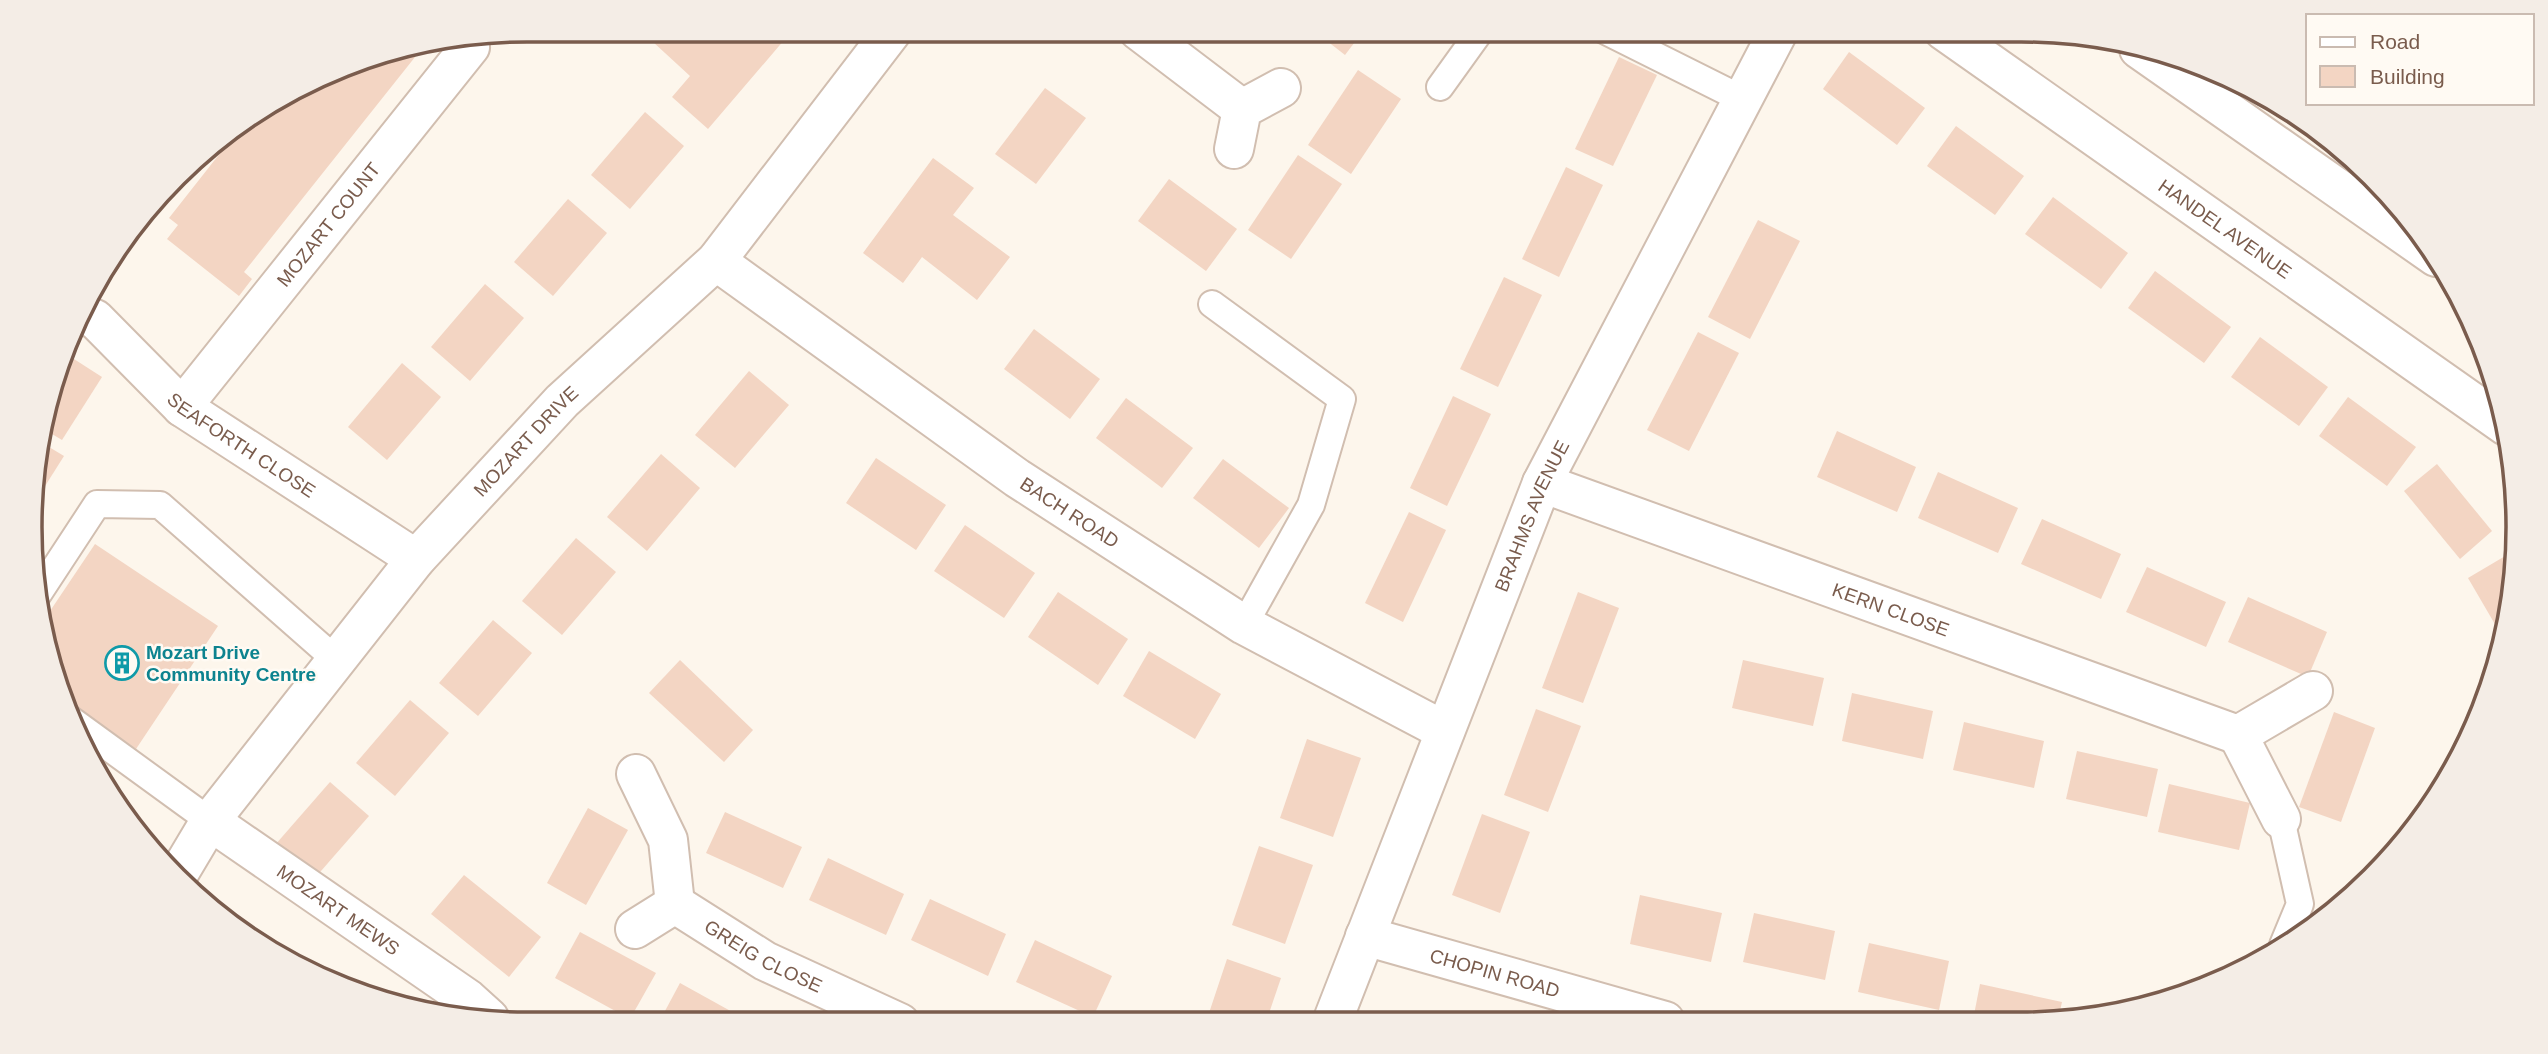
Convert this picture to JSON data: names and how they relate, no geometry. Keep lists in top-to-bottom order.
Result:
{
  "streets": {
    "street": [
      "MOZART COUNT",
      "HANDEL AVENUE",
      "MOZART DRIVE",
      "SEAFORTH CLOSE",
      "BACH ROAD",
      "BRAHMS AVENUE",
      "KERN CLOSE",
      "MOZART MEWS",
      "GREIG CLOSE",
      "CHOPIN ROAD"
    ]
  },
  "crossings": [
    ["MOZART COUNT", "SEAFORTH CLOSE"],
    ["MOZART DRIVE", "SEAFORTH CLOSE"],
    ["MOZART DRIVE", "BACH ROAD"],
    ["MOZART DRIVE", "MOZART MEWS"],
    ["BACH ROAD", "BRAHMS AVENUE"],
    ["BRAHMS AVENUE", "KERN CLOSE"],
    ["BRAHMS AVENUE", "CHOPIN ROAD"]
  ],
  "places": {
    "building": ["Mozart Drive Community Centre"]
  },
  "legend": ["Road", "Building"]
}
